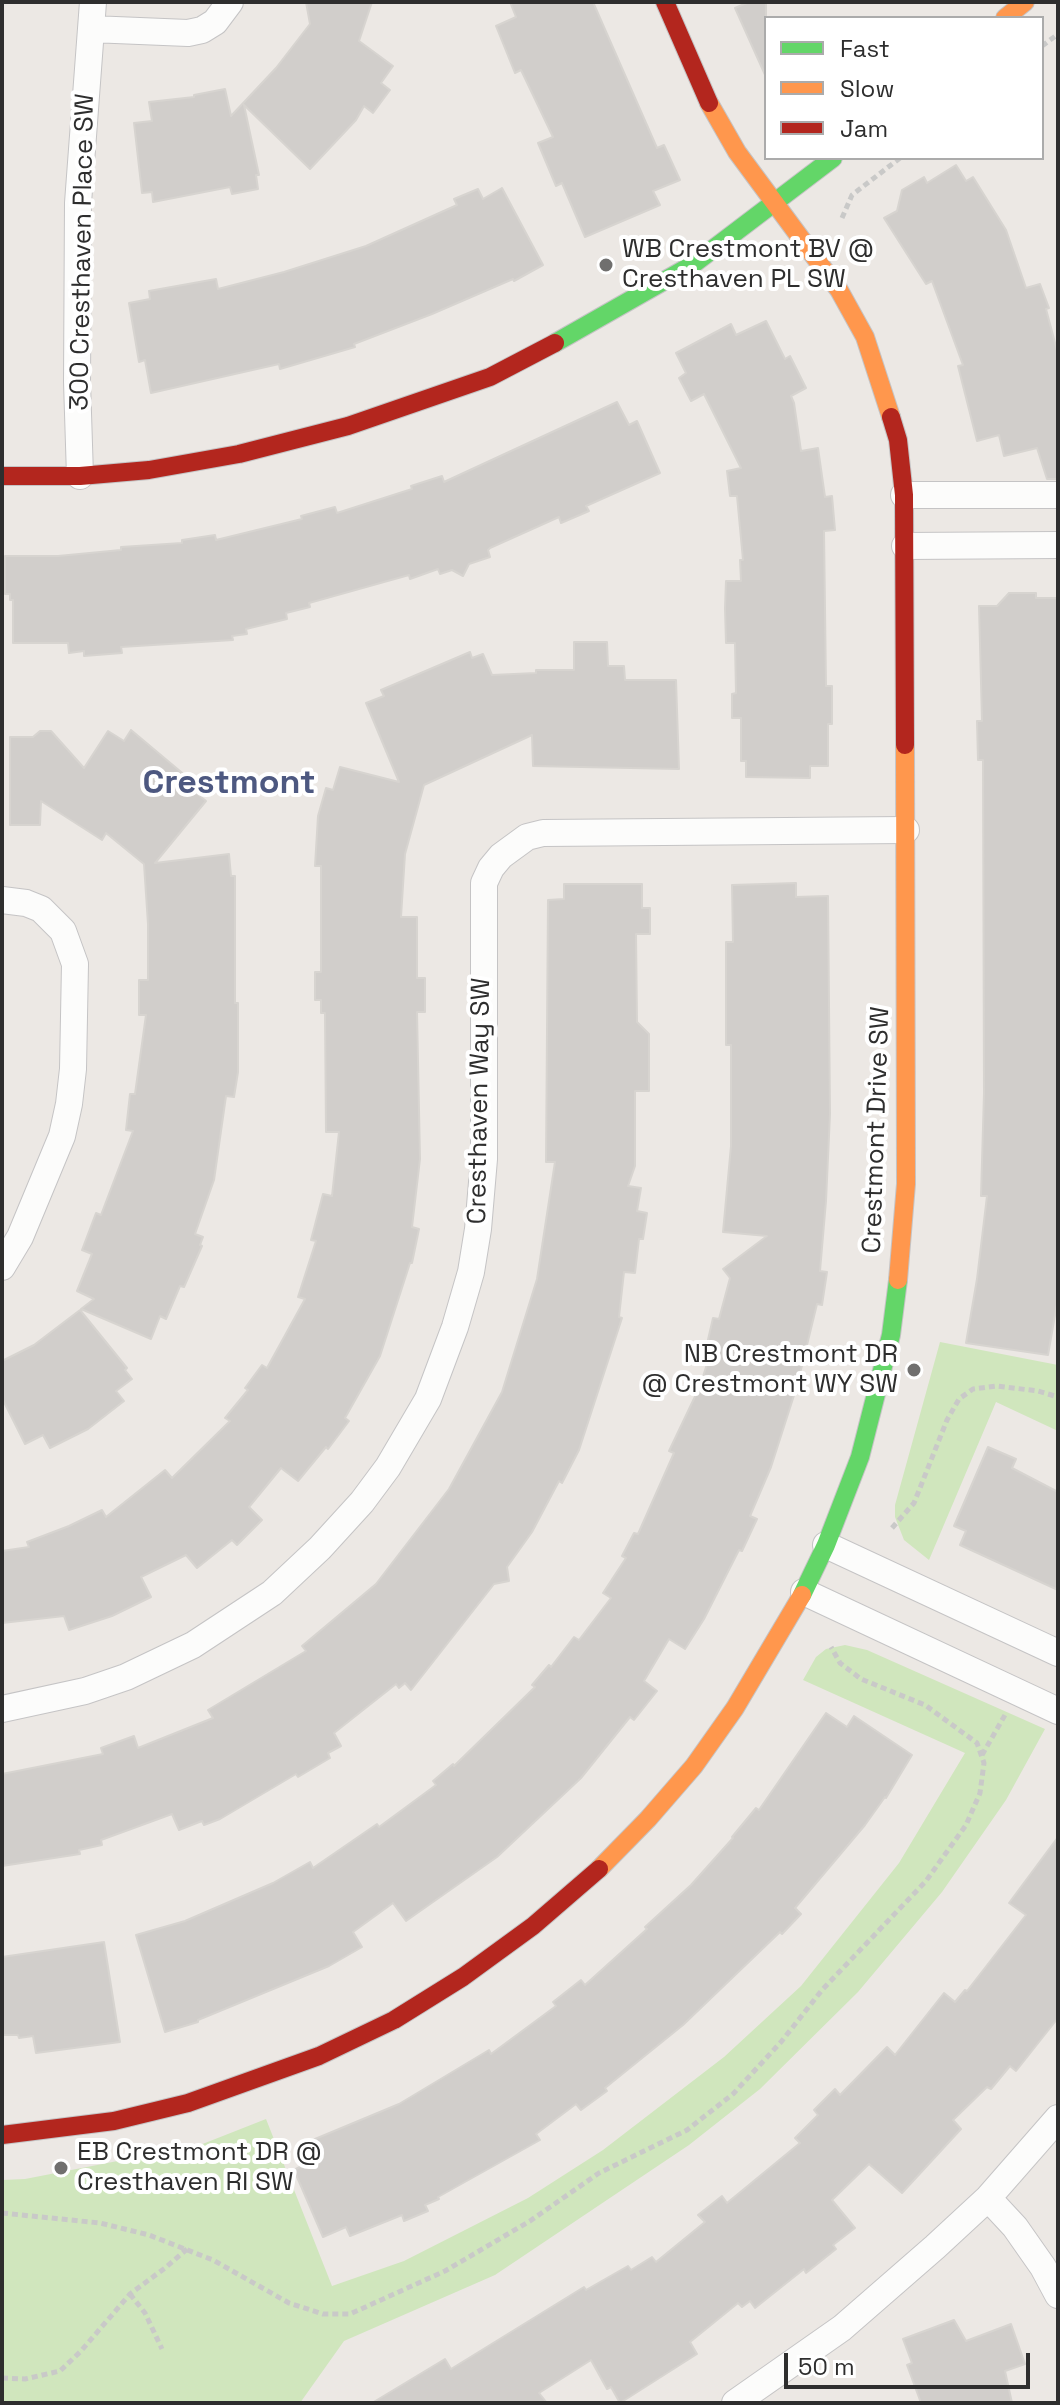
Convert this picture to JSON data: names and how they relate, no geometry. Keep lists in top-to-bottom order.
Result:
{
  "streets": {
    "street": ["300 Cresthaven Place SW", "Cresthaven Way SW", "Crestmont Drive SW"]
  },
  "crossings": [
    ["Cresthaven Way SW", "Crestmont Drive SW"]
  ],
  "districts": ["Crestmont"],
  "places": ["WB Crestmont BV @ Cresthaven PL SW", "NB Crestmont DR @ Crestmont WY SW", "EB Crestmont DR @ Cresthaven RI SW"],
  "legend": ["Fast", "Slow", "Jam"],
  "scale_bar": "50 m"
}
